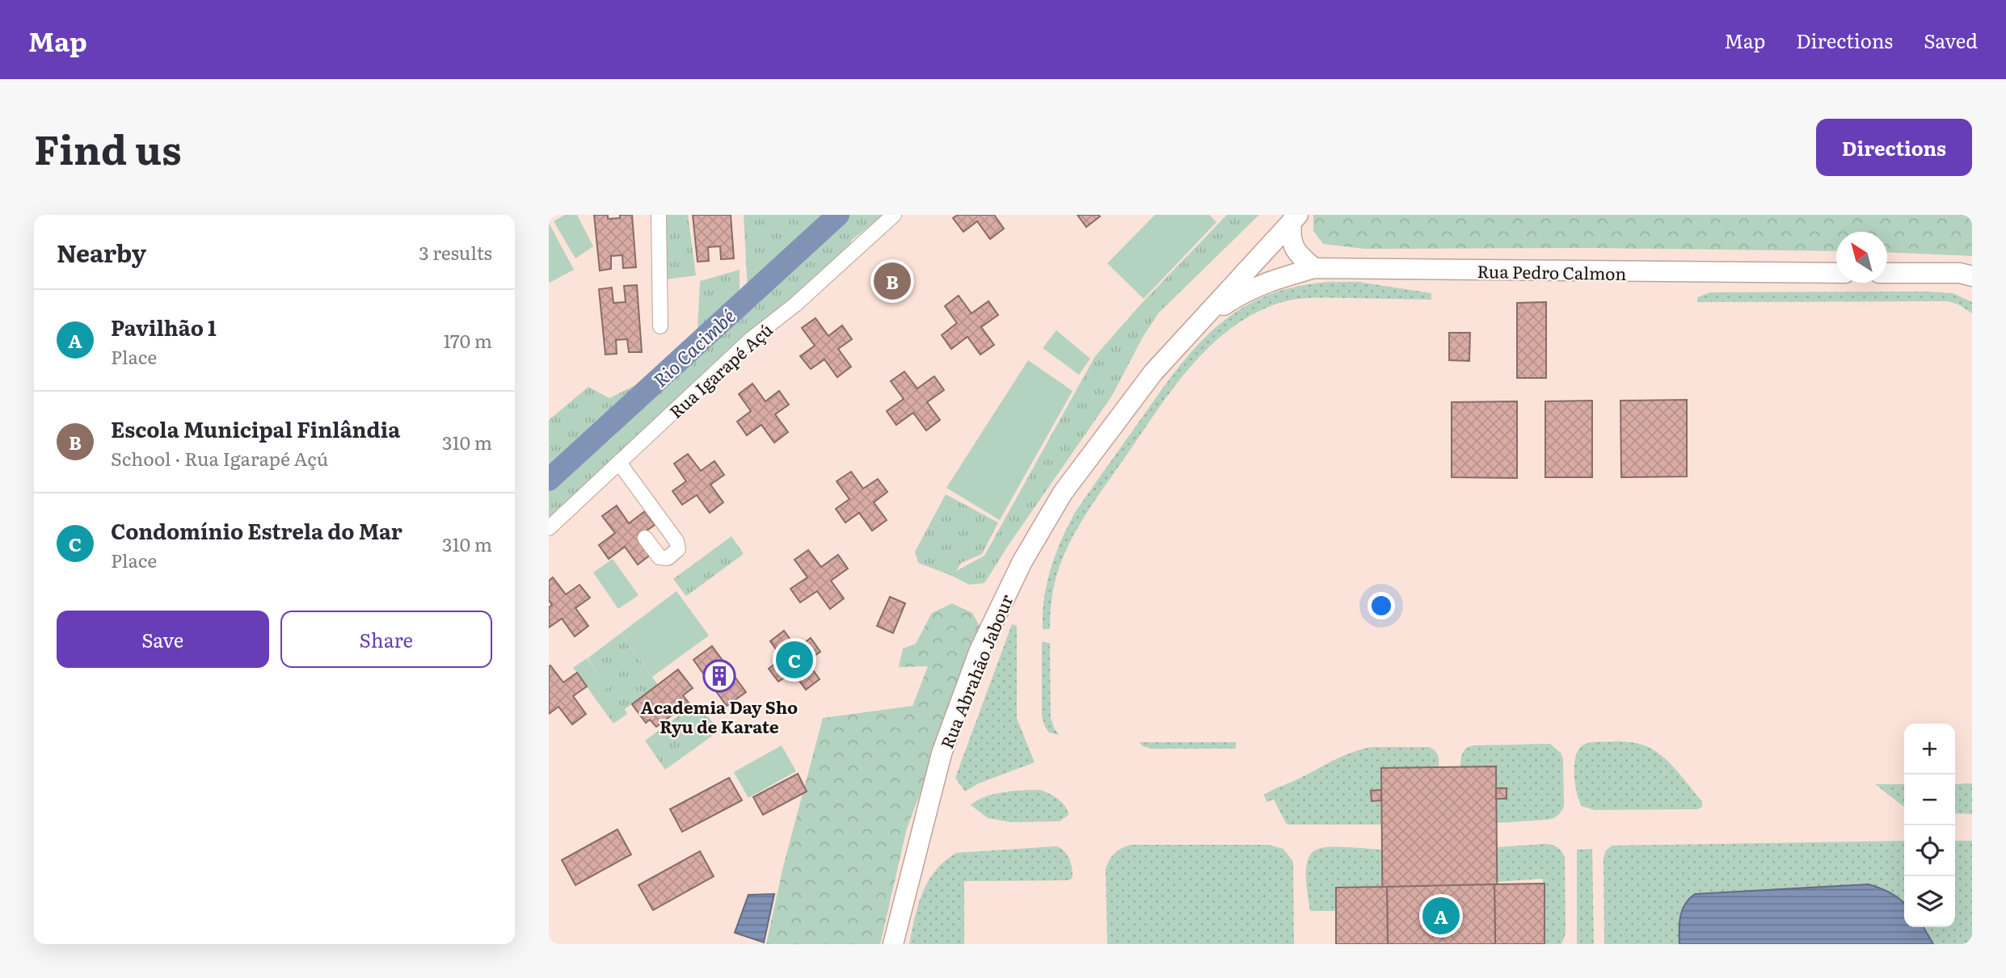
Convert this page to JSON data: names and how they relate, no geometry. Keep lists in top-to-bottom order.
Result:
{
  "streets": {
    "street": ["Rua Pedro Calmon", "Rua Igarapé Açú", "Rua Abrahão Jabour"]
  },
  "crossings": [
    ["Rua Pedro Calmon", "Rua Abrahão Jabour"]
  ],
  "water": ["Rio Cacimbé"],
  "places": {
    "building": ["Academia Day Sho Ryu de Karate"]
  },
  "north": "top left",
  "page": {
    "header": "Map",
    "nav": ["Map", "Directions", "Saved"],
    "title": "Find us",
    "buttons": [
      "Directions",
      ["Save", "Share"]
    ],
    "heading": ["Nearby", "3 results"],
    "pins": ["B", "C", "A"],
    "list": [
      {
        "mark": "A",
        "name": "Pavilhão 1",
        "note": "Place",
        "value": "170 m"
      },
      {
        "mark": "B",
        "name": "Escola Municipal Finlândia",
        "note": "School · Rua Igarapé Açú",
        "value": "310 m"
      },
      {
        "mark": "C",
        "name": "Condomínio Estrela do Mar",
        "note": "Place",
        "value": "310 m"
      }
    ],
    "map_buttons": ["+", "−"]
  }
}
